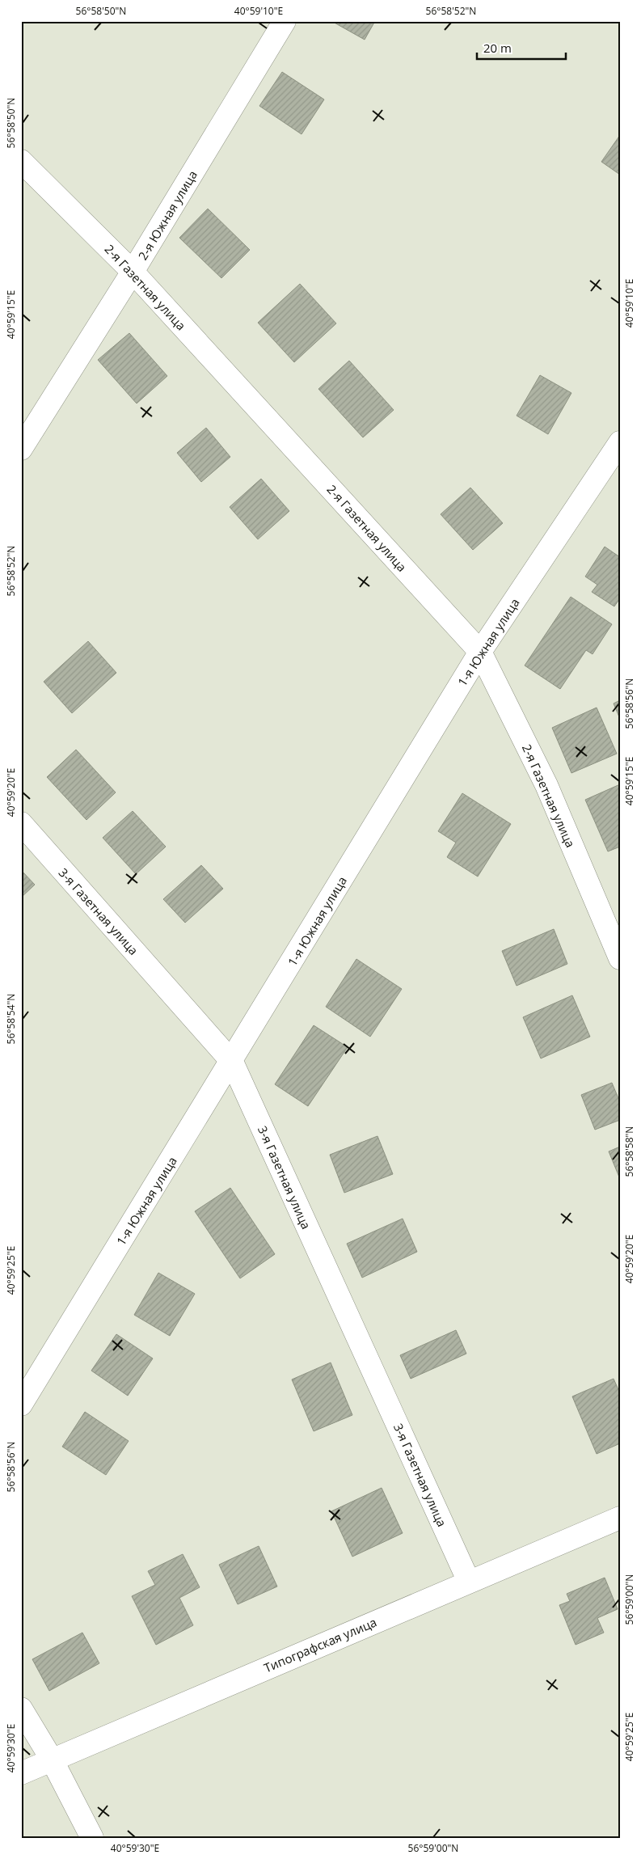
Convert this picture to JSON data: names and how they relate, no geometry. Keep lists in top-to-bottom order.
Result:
{
  "streets": {
    "street": [
      "2-я Южная улица",
      "2-я Газетная улица",
      "1-я Южная улица",
      "3-я Газетная улица",
      "Типографская улица"
    ]
  },
  "crossings": [
    ["2-я Южная улица", "2-я Газетная улица"],
    ["2-я Газетная улица", "1-я Южная улица"],
    ["1-я Южная улица", "3-я Газетная улица"],
    ["3-я Газетная улица", "Типографская улица"]
  ],
  "scale_bar": "20 m",
  "coordinates": [
    "56°58'50\"N",
    "40°59'10\"E",
    "56°58'52\"N",
    "40°59'15\"E",
    "56°58'56\"N",
    "40°59'20\"E",
    "56°58'54\"N",
    "56°58'58\"N",
    "40°59'25\"E",
    "56°59'00\"N",
    "40°59'30\"E"
  ]
}
